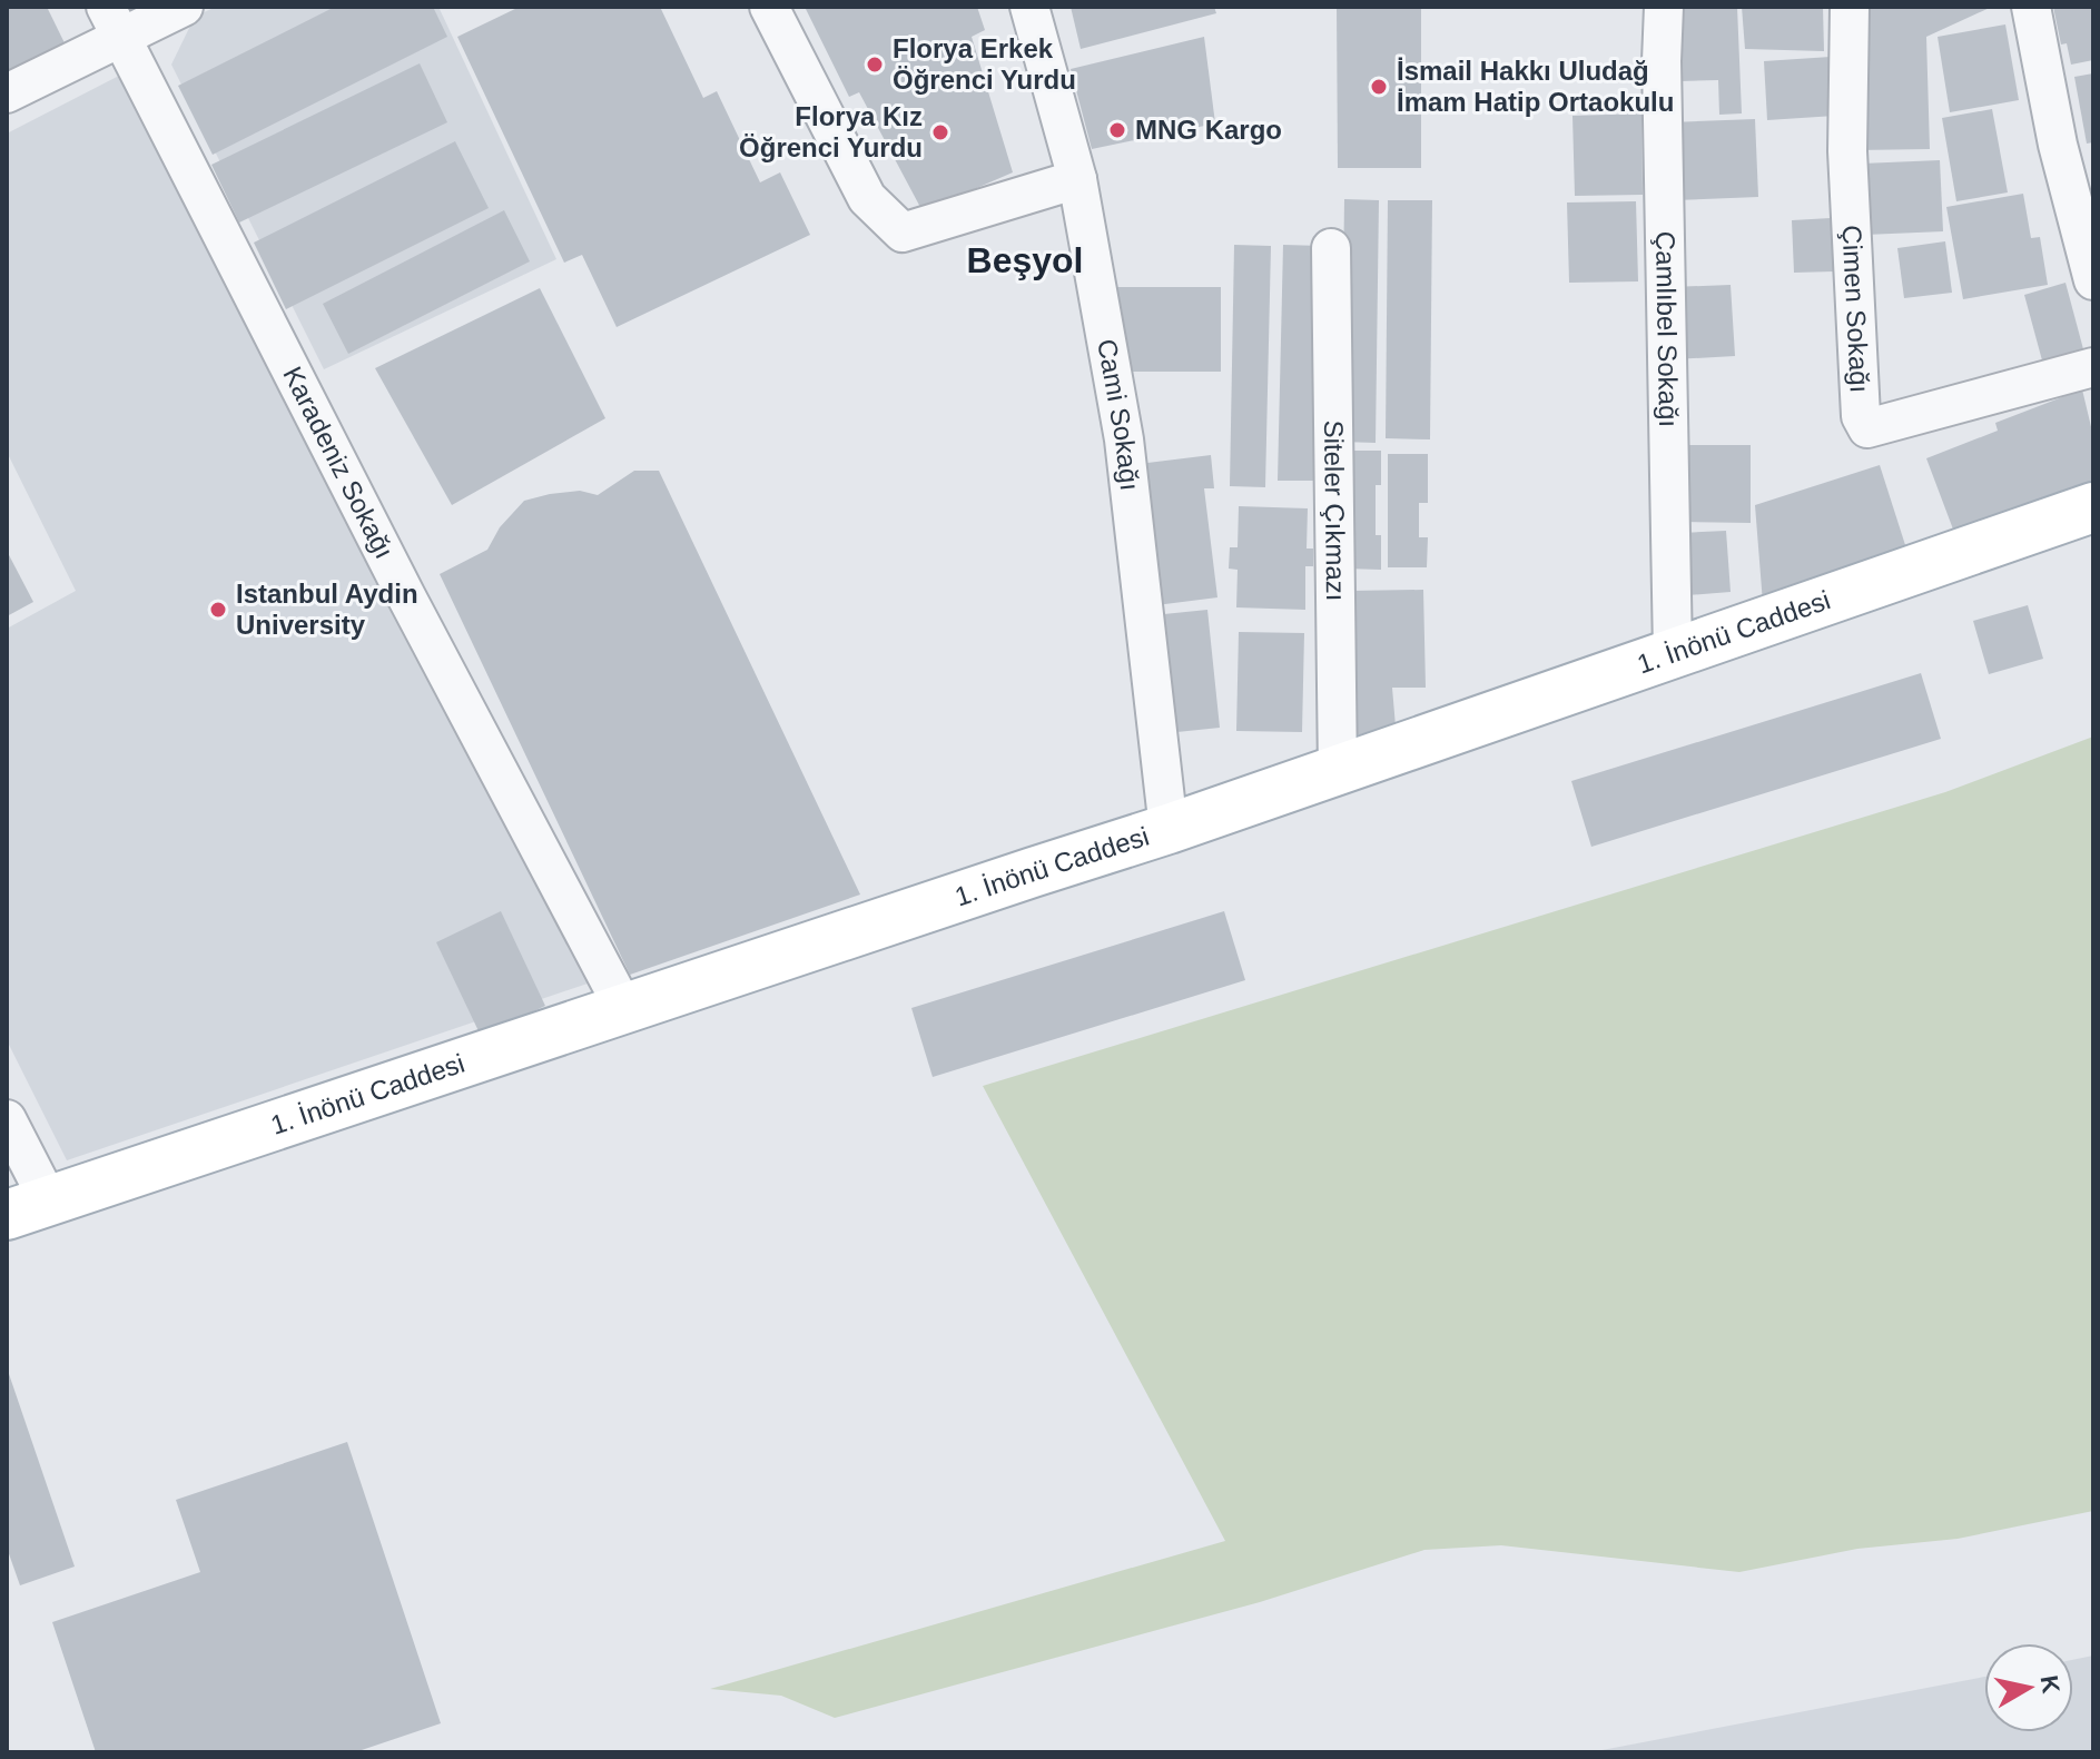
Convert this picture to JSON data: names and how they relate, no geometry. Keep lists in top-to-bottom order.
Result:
{
  "streets": {
    "main road": ["1. İnönü Caddesi"],
    "street": [
      "Çimen Sokağı",
      "Çamlıbel Sokağı",
      "Cami Sokağı",
      "Karadeniz Sokağı",
      "Siteler Çıkmazı"
    ]
  },
  "crossings": [
    ["Çamlıbel Sokağı", "1. İnönü Caddesi"],
    ["Cami Sokağı", "1. İnönü Caddesi"],
    ["Karadeniz Sokağı", "1. İnönü Caddesi"],
    ["Siteler Çıkmazı", "1. İnönü Caddesi"]
  ],
  "districts": ["Beşyol"],
  "places": [
    "Florya Erkek Öğrenci Yurdu",
    "İsmail Hakkı Uludağ İmam Hatip Ortaokulu",
    "MNG Kargo",
    "Florya Kız Öğrenci Yurdu",
    "Istanbul Aydin University"
  ],
  "north": "right"
}
